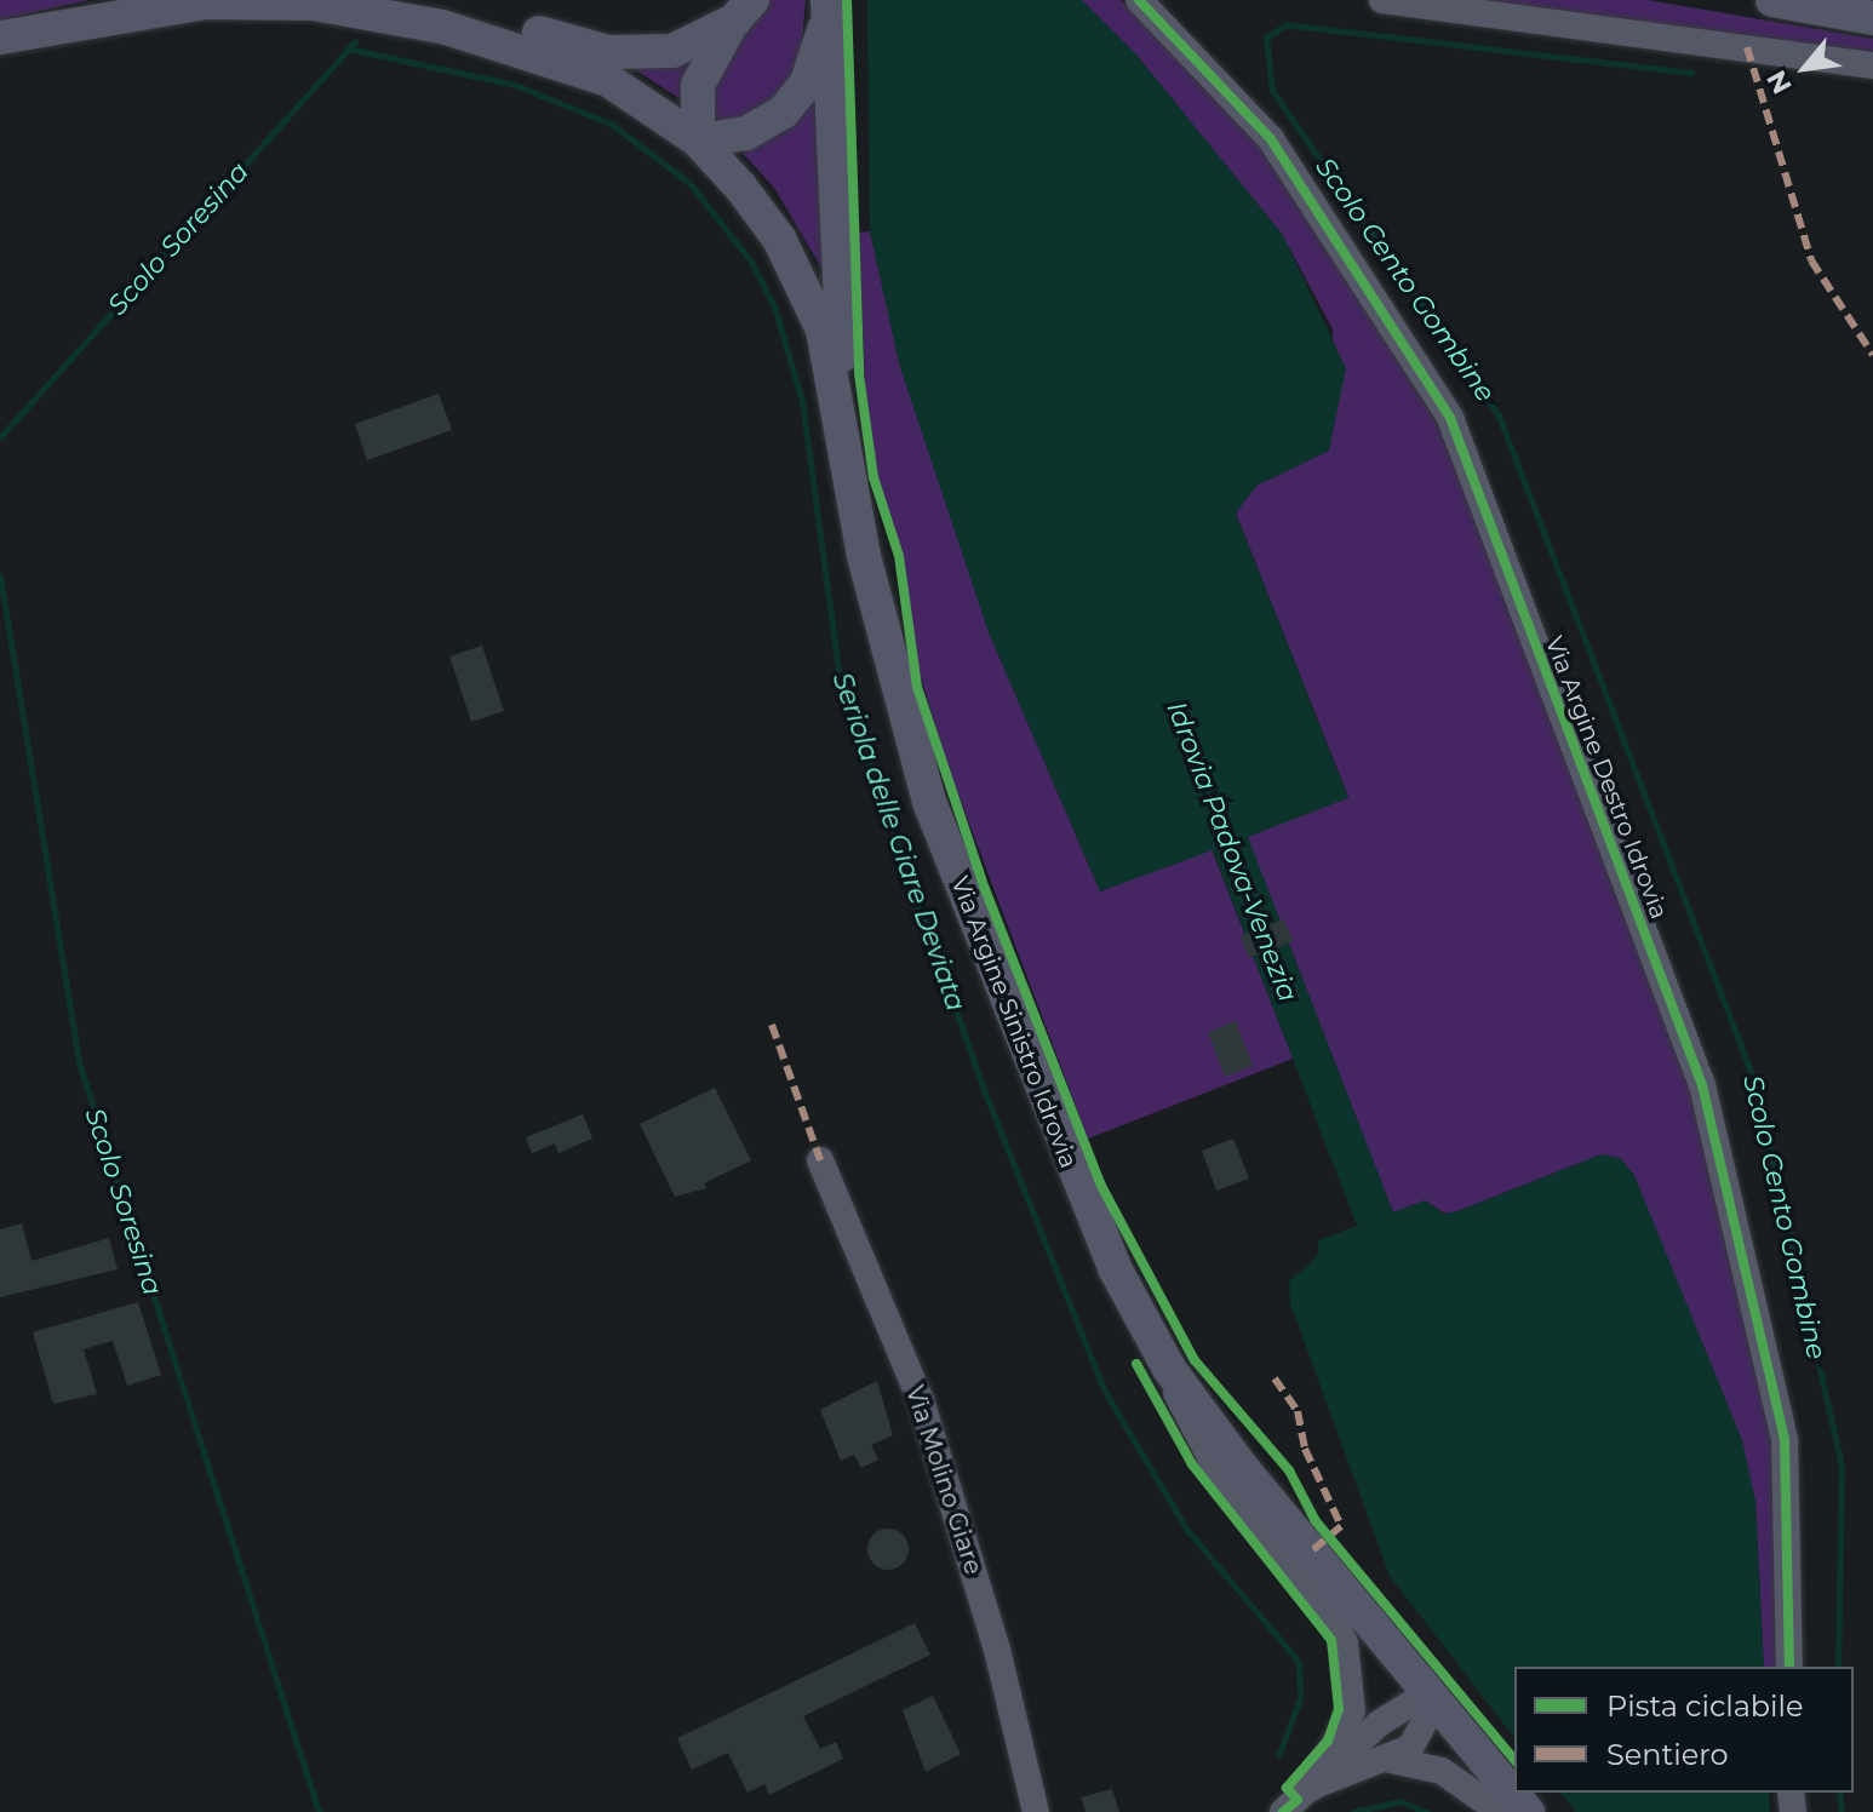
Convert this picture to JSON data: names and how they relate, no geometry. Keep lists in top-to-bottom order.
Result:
{
  "streets": {
    "main road": ["Via Argine Sinistro Idrovia"],
    "street": ["Via Argine Destro Idrovia", "Via Molino Giare"]
  },
  "water": [
    "Scolo Soresina",
    "Scolo Cento Gombine",
    "Seriola delle Giare Deviata",
    "Idrovia Padova-Venezia"
  ],
  "legend": ["Pista ciclabile", "Sentiero"],
  "north": "bottom left"
}
